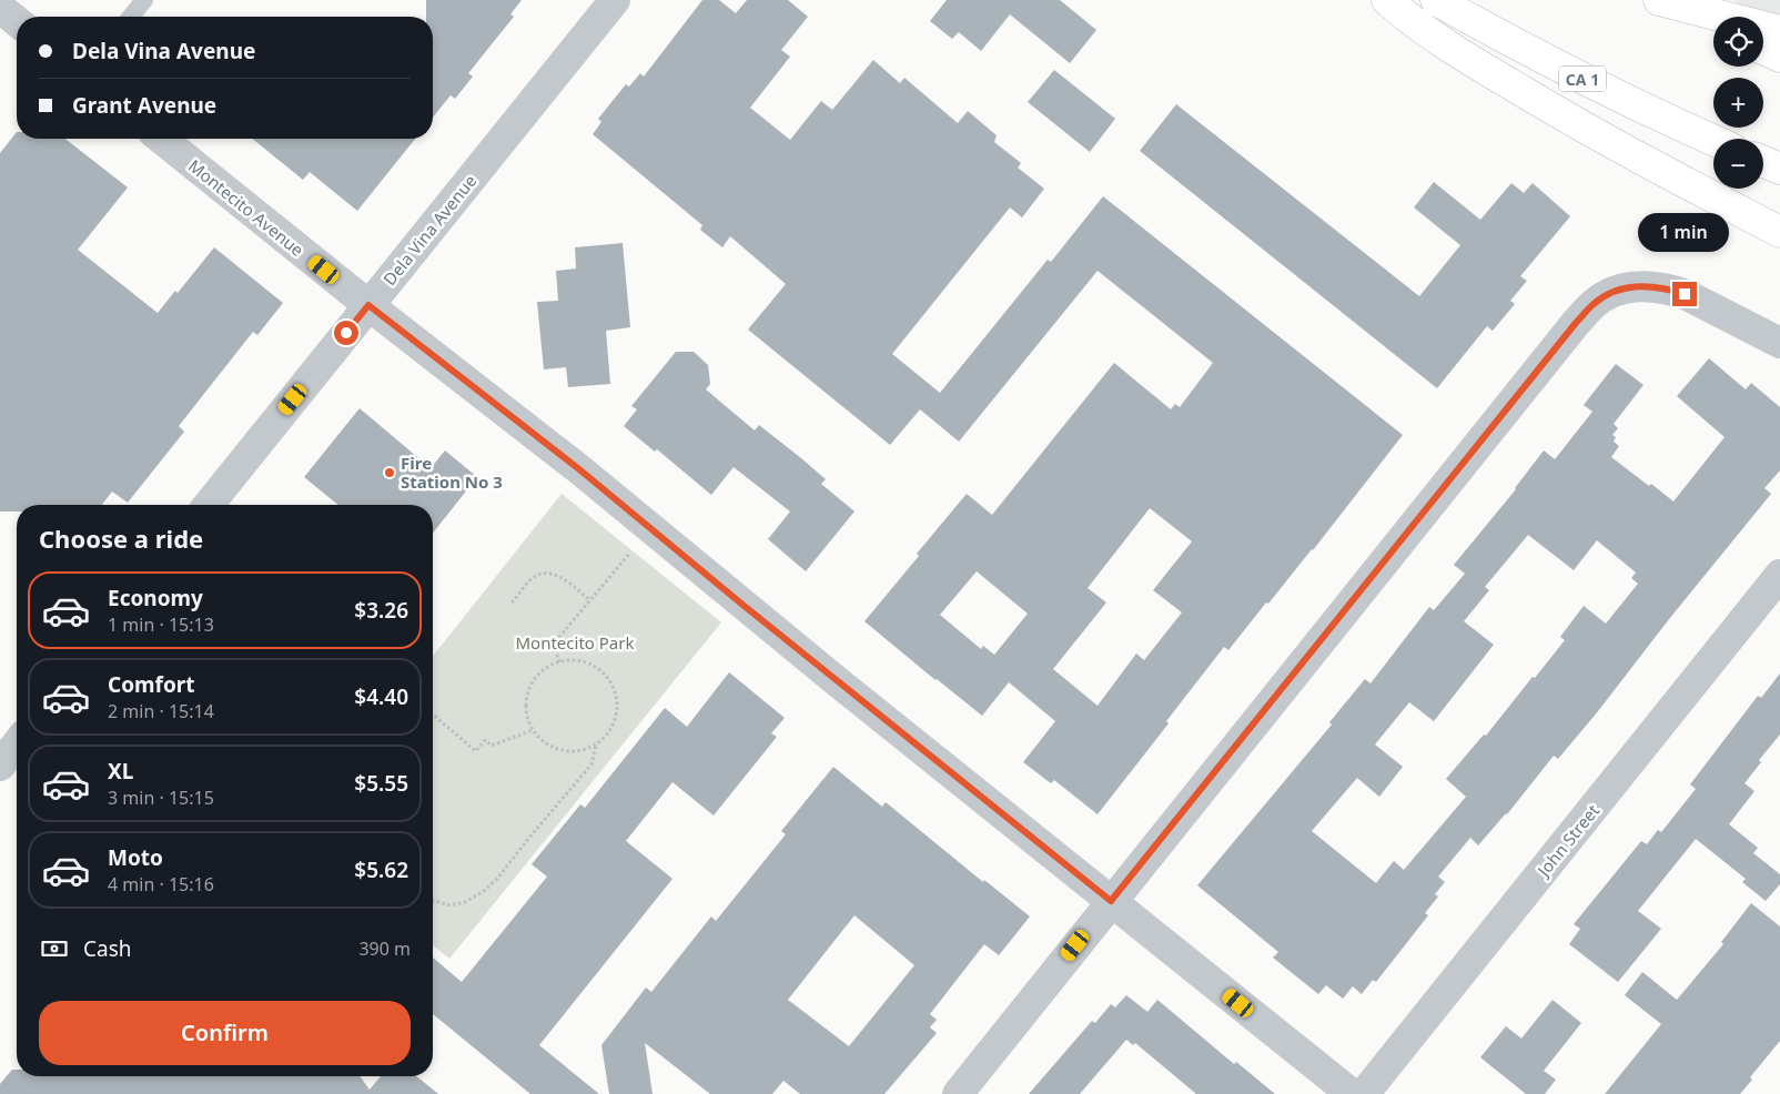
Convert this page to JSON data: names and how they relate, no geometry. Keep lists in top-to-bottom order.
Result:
{
  "streets": {
    "highway": ["CA 1"],
    "street": ["Montecito Avenue", "Dela Vina Avenue", "John Street"]
  },
  "crossings": [
    ["Montecito Avenue", "Dela Vina Avenue"]
  ],
  "parks": ["Montecito Park"],
  "places": ["Fire Station No 3"],
  "page": {
    "map_buttons": ["+", "−"],
    "banner": ["Dela Vina Avenue", "Grant Avenue"],
    "bubble": "1 min",
    "heading": "Choose a ride",
    "list": [
      {
        "name": "Economy",
        "note": "1 min · 15:13",
        "value": "$3.26"
      },
      {
        "name": "Comfort",
        "note": "2 min · 15:14",
        "value": "$4.40"
      },
      {
        "name": "XL",
        "note": "3 min · 15:15",
        "value": "$5.55"
      },
      {
        "name": "Moto",
        "note": "4 min · 15:16",
        "value": "$5.62"
      }
    ],
    "pay": ["Cash", "390 m"],
    "buttons": "Confirm"
  }
}
